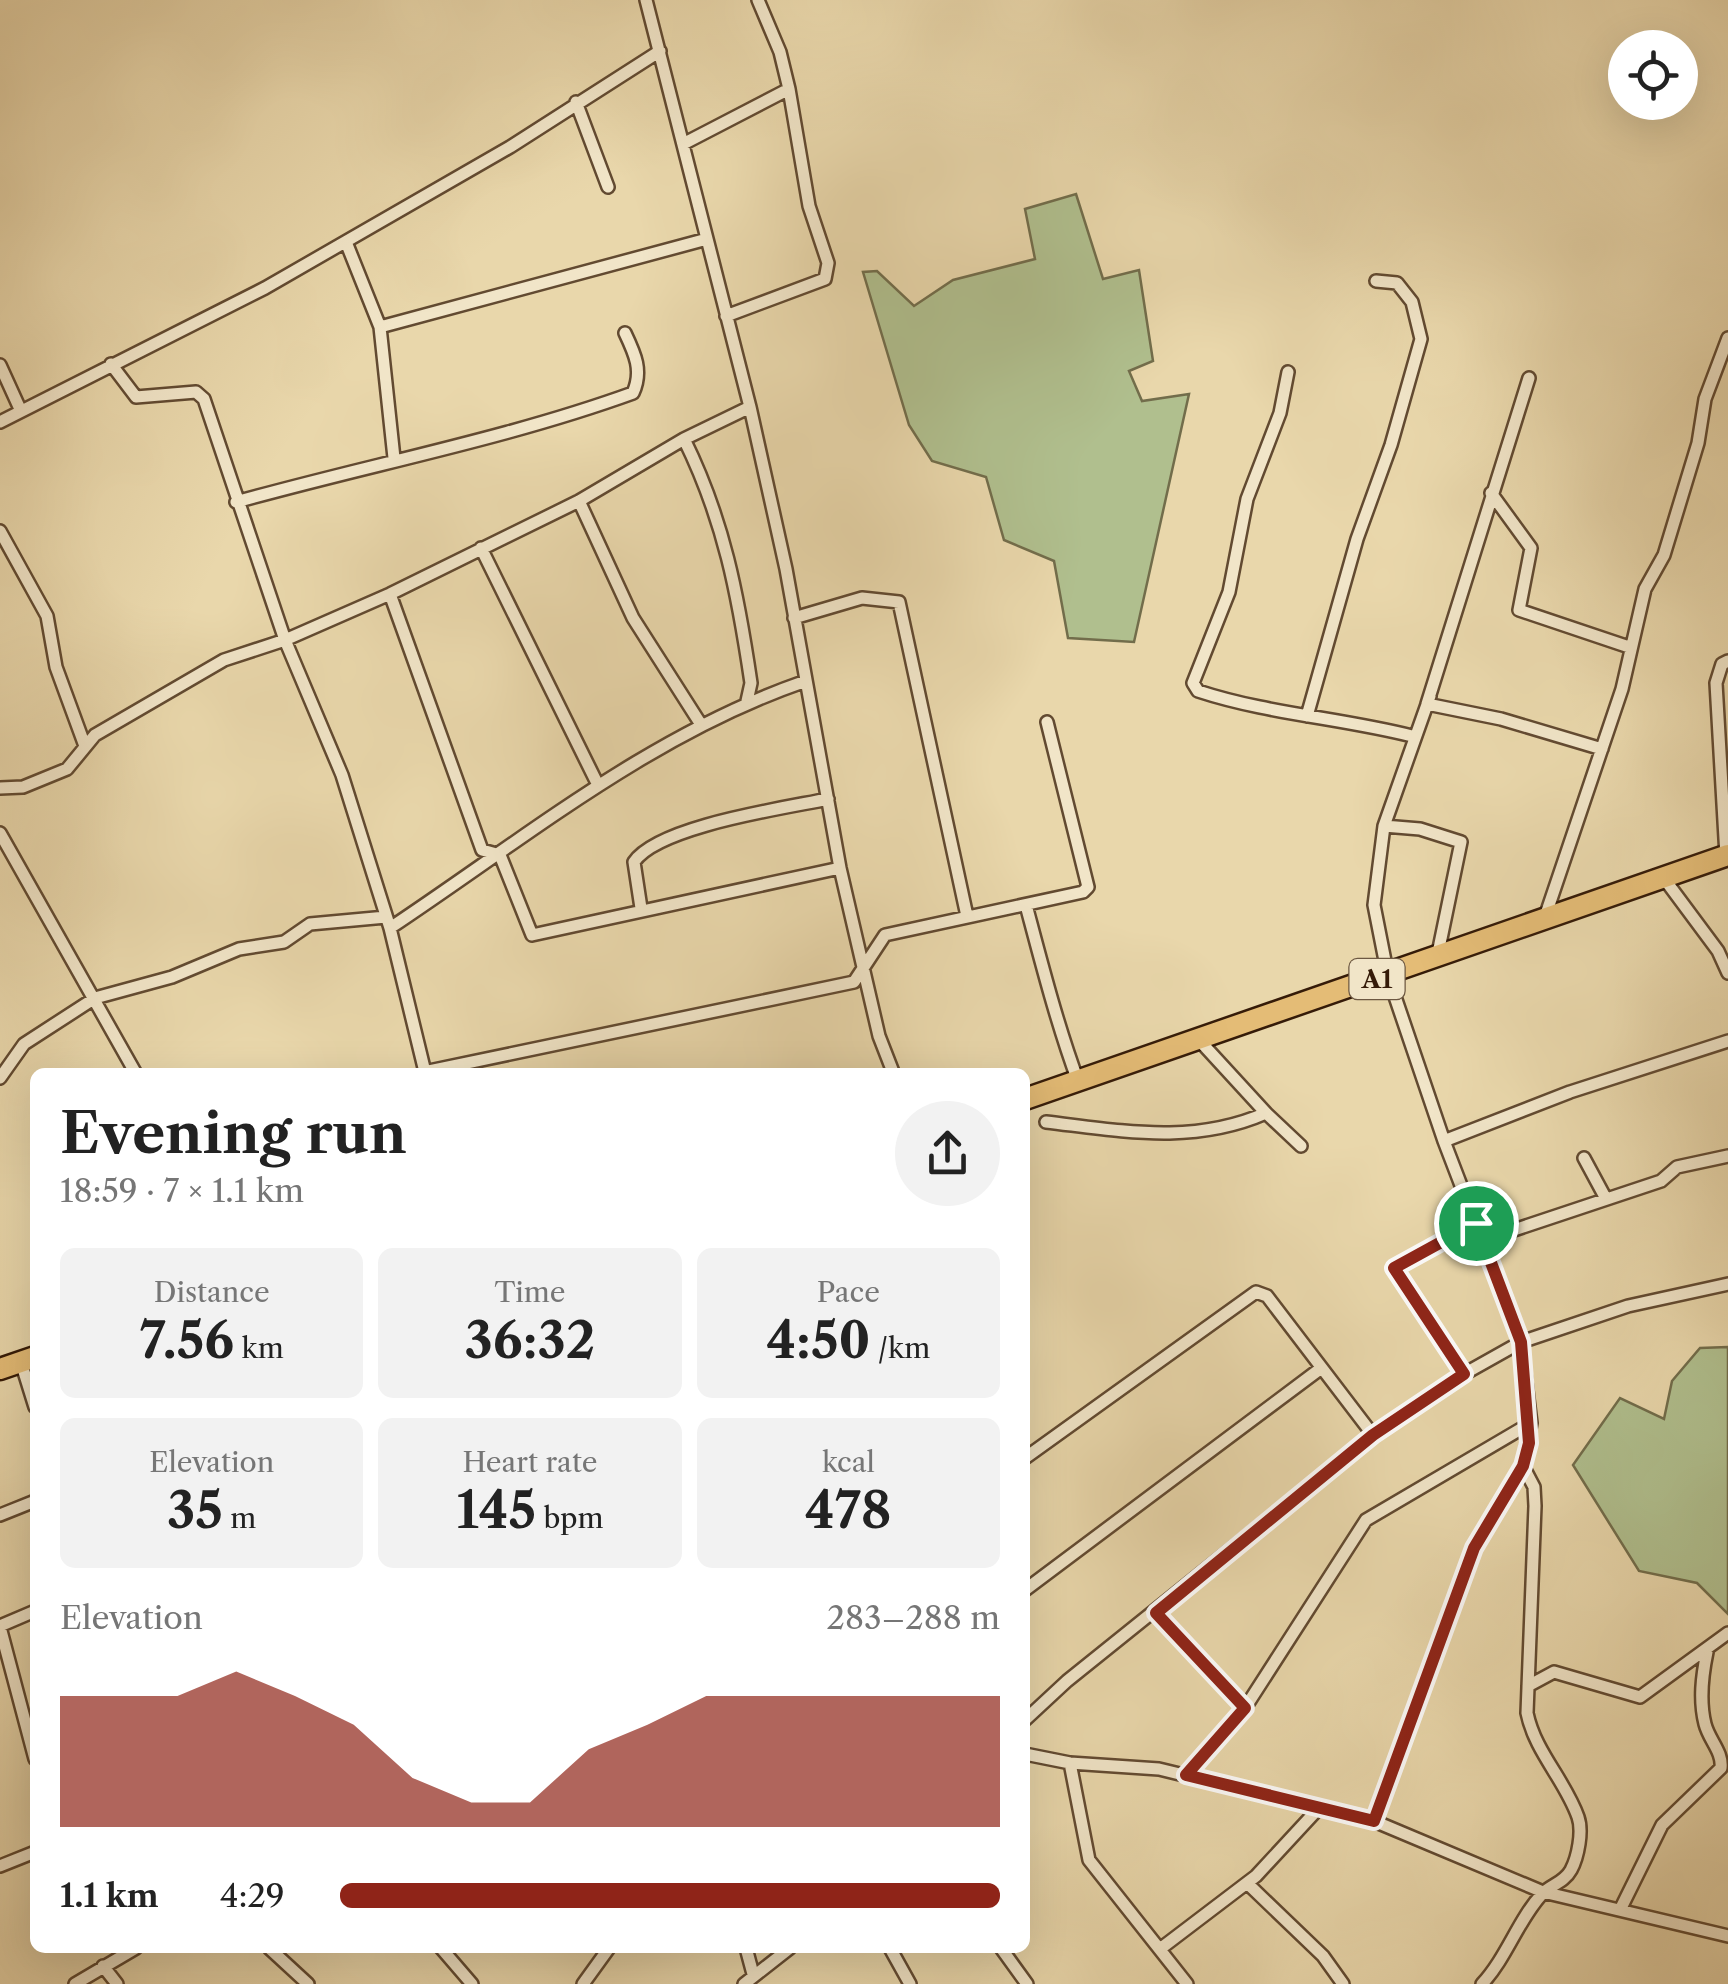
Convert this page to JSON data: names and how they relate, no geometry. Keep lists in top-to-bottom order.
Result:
{
  "streets": {
    "highway": ["A1"]
  },
  "page": {
    "heading": ["Evening run", "18:59 · 7 × 1.1 km"],
    "stats": [
      ["Distance", "7.56 km"],
      ["Time", "36:32"],
      ["Pace", "4:50 /km"],
      ["Elevation", "35 m"],
      ["Heart rate", "145 bpm"],
      ["kcal", "478"]
    ],
    "chart": ["Elevation", "283–288 m"],
    "list": [
      {
        "name": "1.1 km",
        "note": "4:29"
      }
    ]
  }
}
